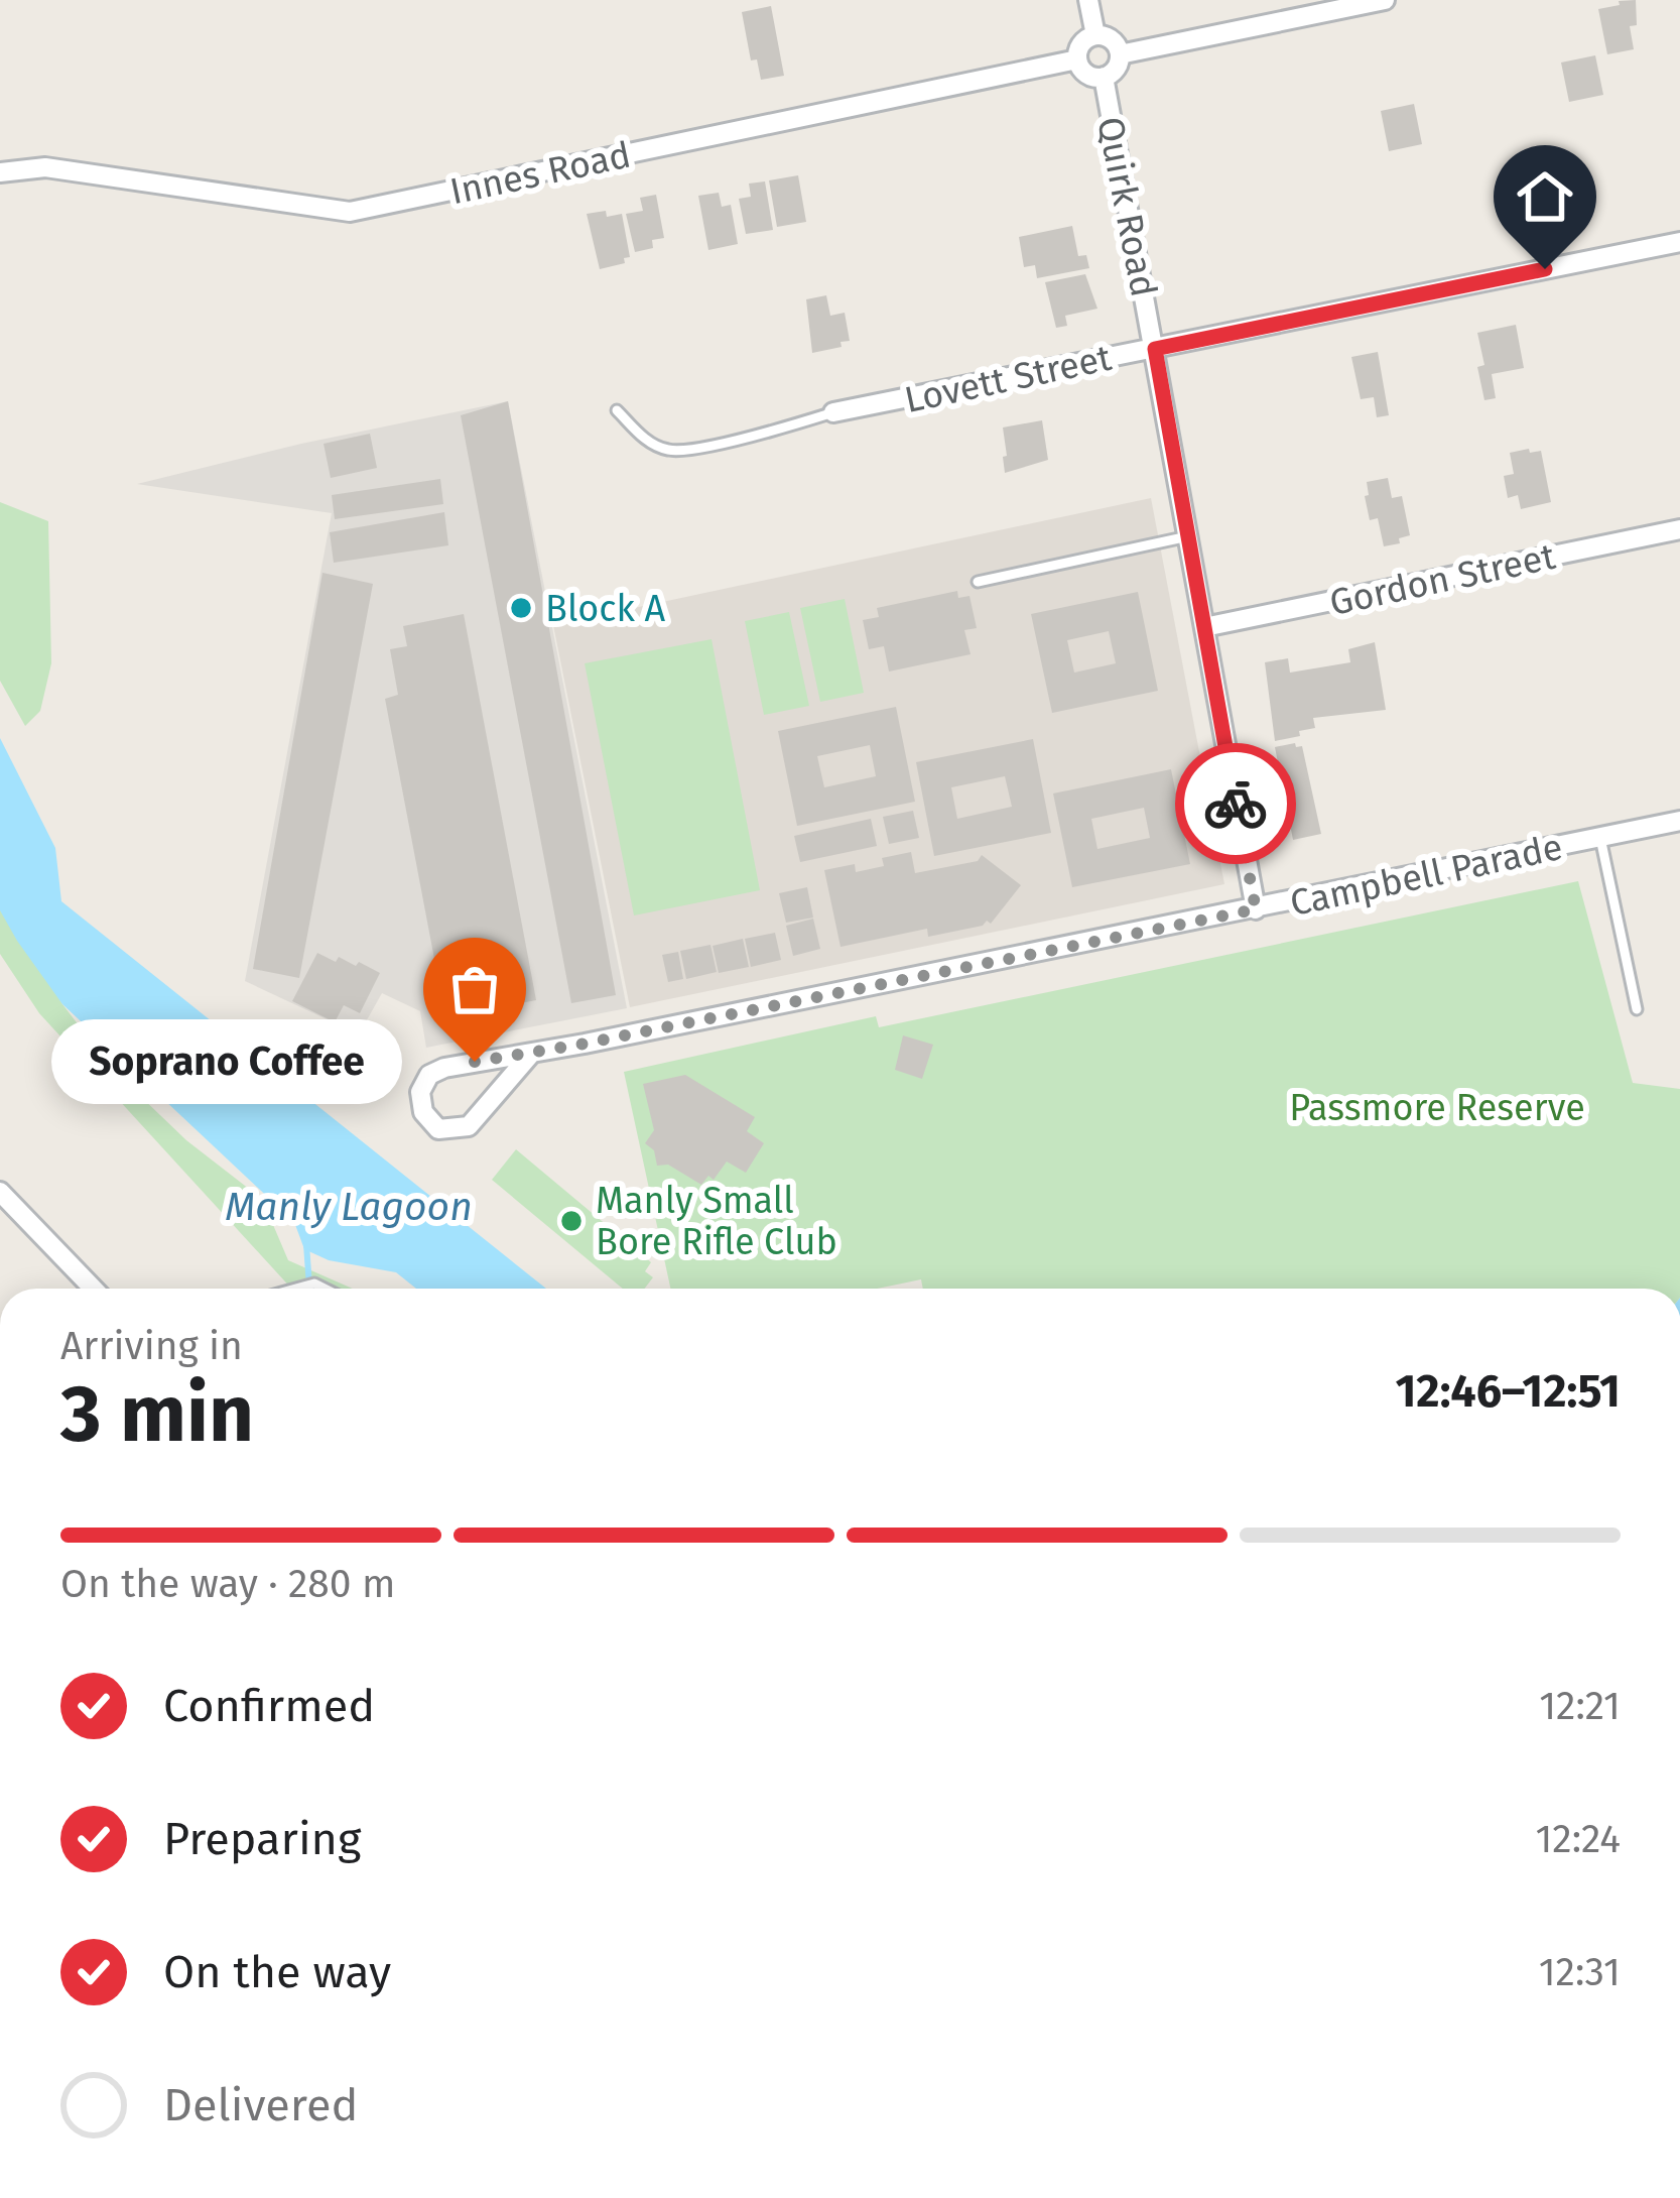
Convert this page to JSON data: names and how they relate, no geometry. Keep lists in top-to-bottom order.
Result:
{
  "streets": {
    "street": [
      "Innes Road",
      "Quirk Road",
      "Lovett Street",
      "Gordon Street",
      "Campbell Parade"
    ]
  },
  "crossings": [
    ["Innes Road", "Quirk Road"],
    ["Quirk Road", "Lovett Street"],
    ["Quirk Road", "Gordon Street"],
    ["Quirk Road", "Campbell Parade"]
  ],
  "water": ["Manly Lagoon"],
  "parks": ["Passmore Reserve"],
  "places": ["Block A", "Soprano Coffee", "Manly Small Bore Rifle Club"],
  "page": {
    "bubble": "Soprano Coffee",
    "heading": ["3 min", "Arriving in", "12:46–12:51"],
    "bar": "On the way · 280 m",
    "list": [
      ["Confirmed", "12:21"],
      ["Preparing", "12:24"],
      ["On the way", "12:31"],
      "Delivered"
    ]
  }
}
